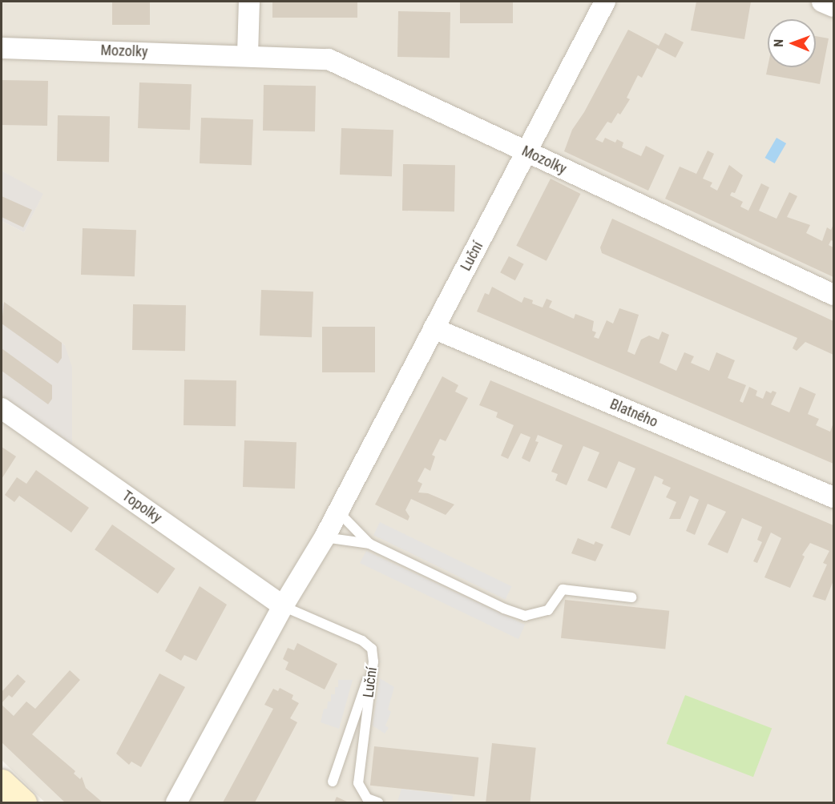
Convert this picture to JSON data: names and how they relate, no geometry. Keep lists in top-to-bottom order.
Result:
{
  "streets": {
    "street": [
      "Mozolky",
      "Luční",
      "Blatného",
      "Topolky"
    ]
  },
  "crossings": [
    ["Mozolky", "Luční"],
    ["Luční", "Blatného"],
    ["Luční", "Topolky"]
  ],
  "north": "left"
}
